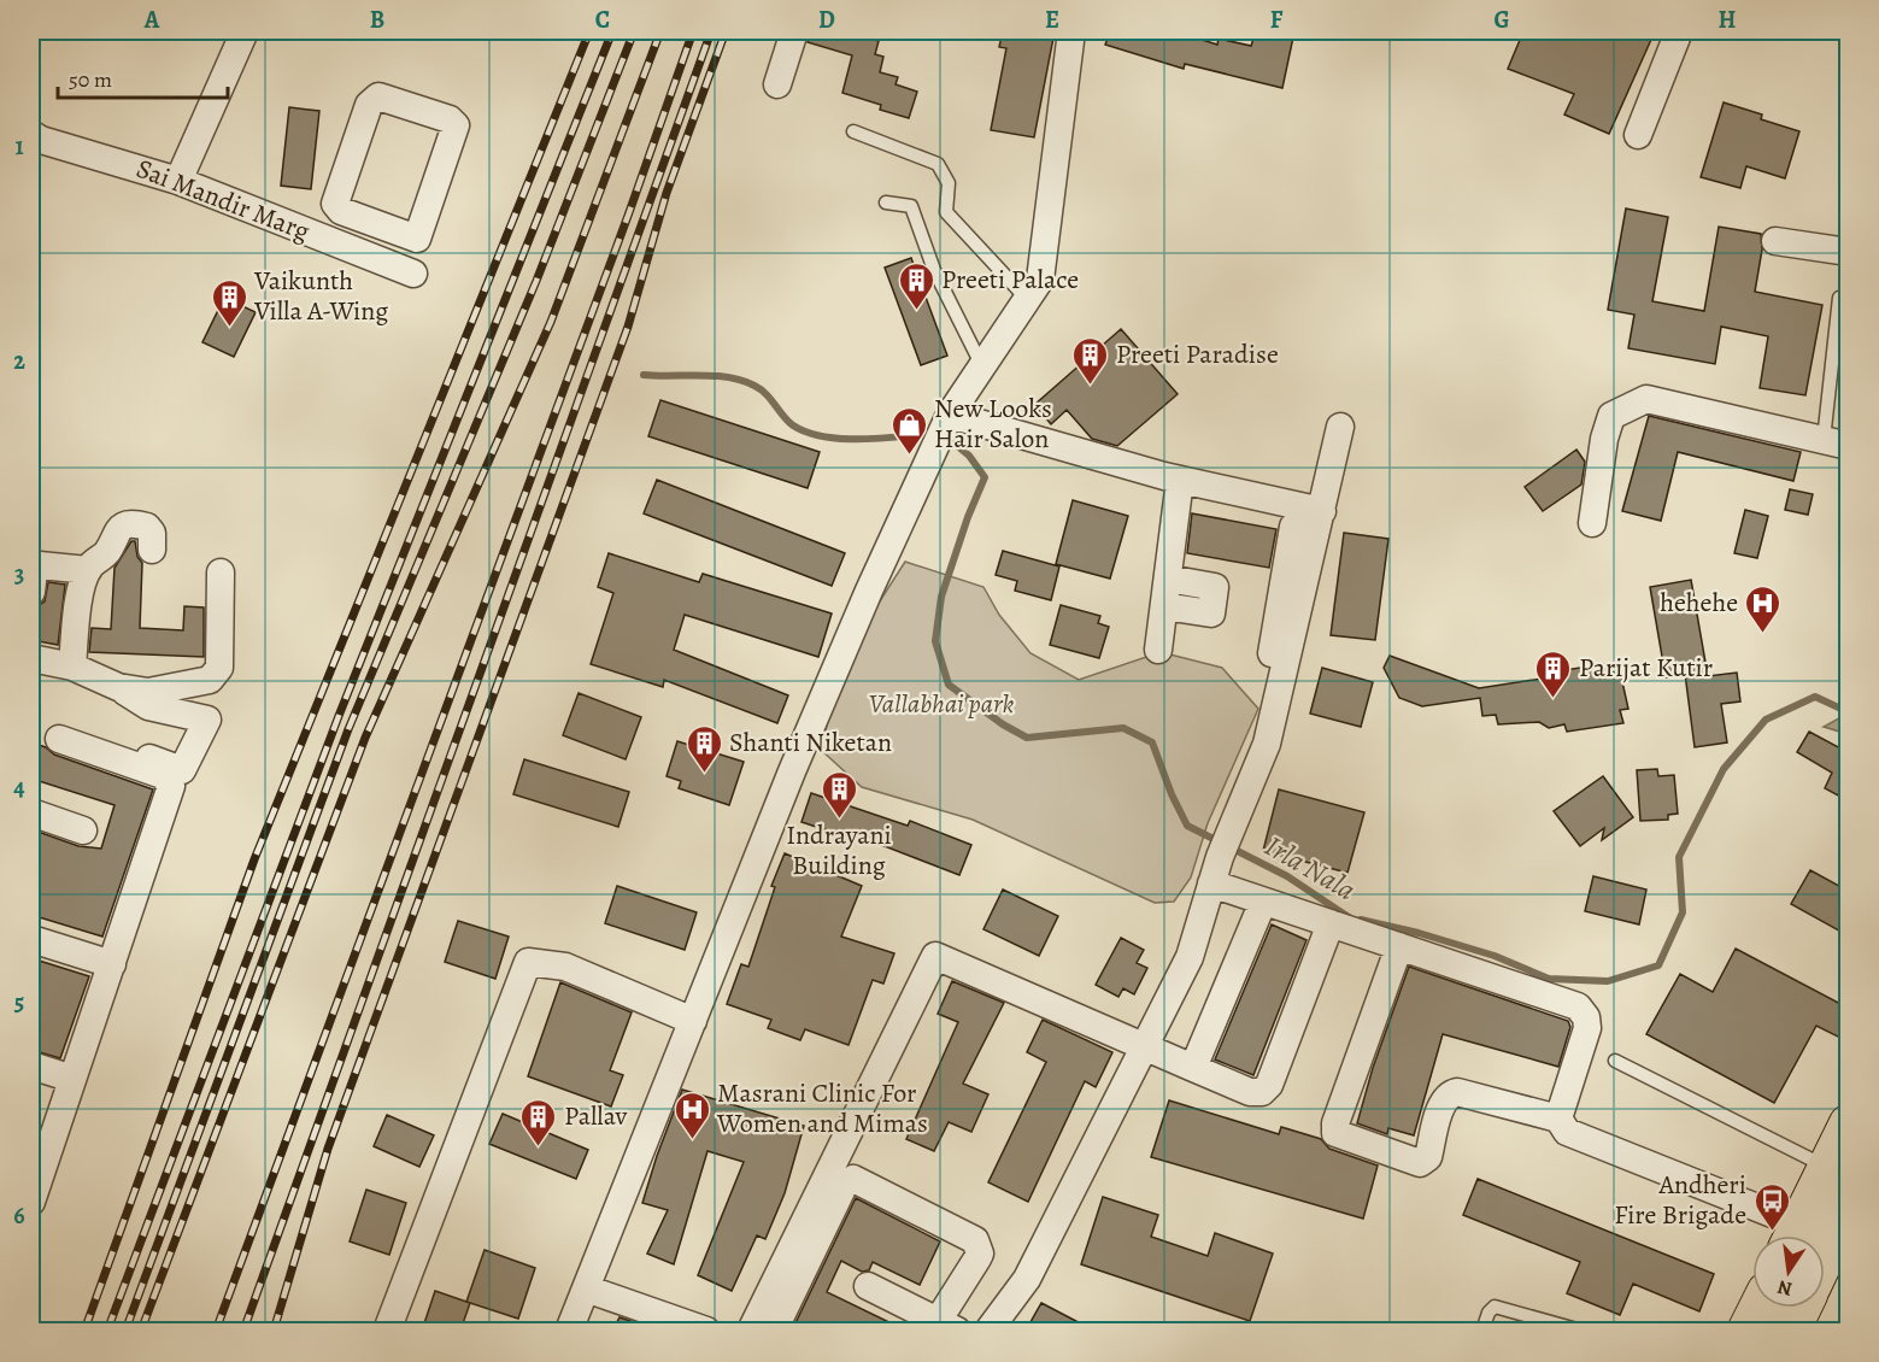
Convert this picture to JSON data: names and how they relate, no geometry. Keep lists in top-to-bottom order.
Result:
{
  "streets": {
    "street": ["Sai Mandir Marg"]
  },
  "water": ["Irla Nala"],
  "parks": ["Vallabhai park"],
  "places": {
    "building": [
      "Preeti Palace",
      "Vaikunth Villa A-Wing",
      "Preeti Paradise",
      "Parijat Kutir",
      "Shanti Niketan",
      "Indrayani Building",
      "Pallav"
    ],
    "shop": ["New Looks Hair Salon"],
    "hospital": ["hehehe", "Masrani Clinic For Women and Mimas"],
    "bus stop": ["Andheri Fire Brigade"]
  },
  "scale_bar": "50 m",
  "north": "bottom",
  "grid": {
    "columns": [
      "A",
      "B",
      "C",
      "D",
      "E",
      "F",
      "G",
      "H"
    ],
    "rows": [
      "1",
      "2",
      "3",
      "4",
      "5",
      "6"
    ]
  }
}
